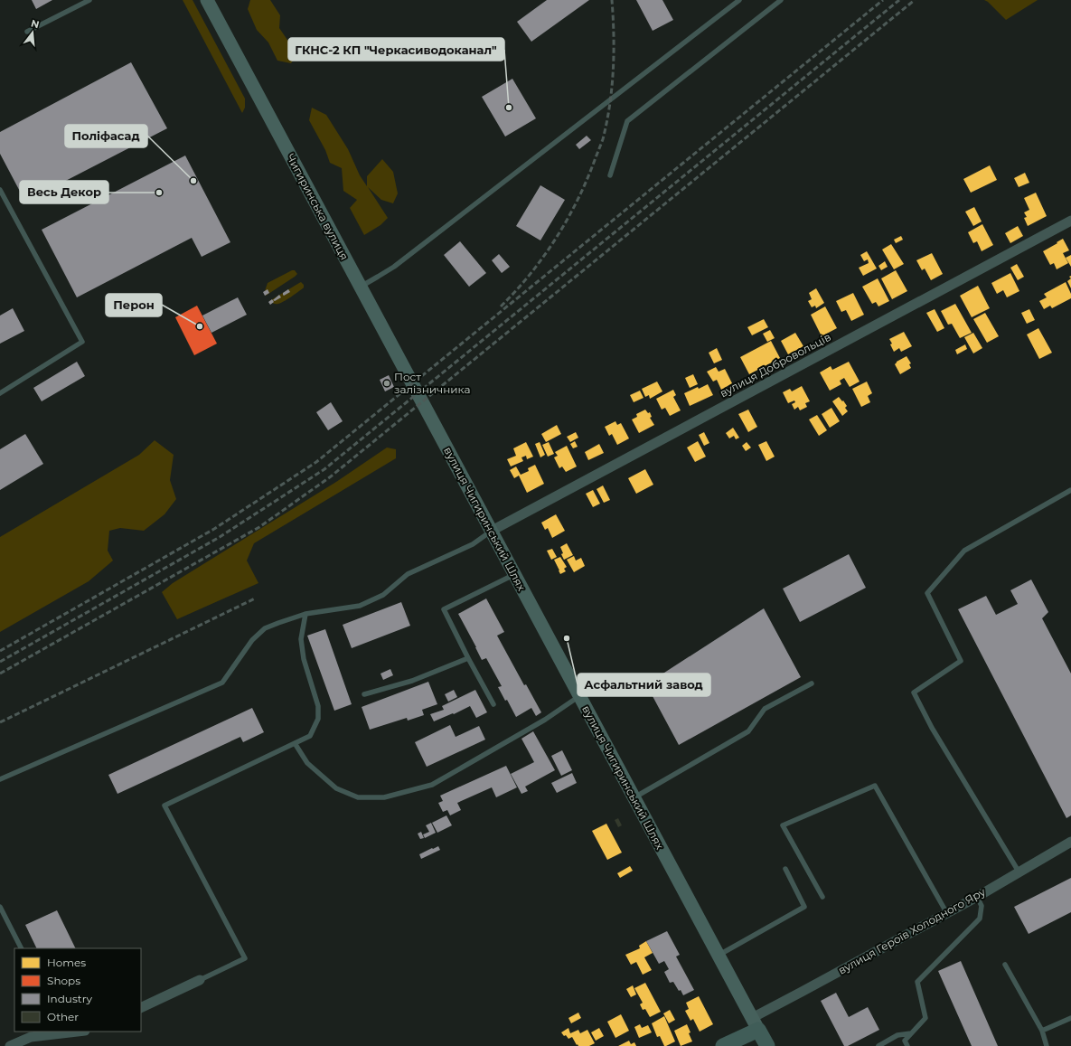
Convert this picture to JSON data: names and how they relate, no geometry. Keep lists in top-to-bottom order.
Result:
{
  "streets": {
    "main road": ["Чигиринська вулиця", "вулиця Чигиринський Шлях", "вулиця Героїв Холодного Яру"],
    "street": ["вулиця Добровольців"]
  },
  "crossings": [
    ["Чигиринська вулиця", "вулиця Чигиринський Шлях"],
    ["вулиця Добровольців", "вулиця Чигиринський Шлях"],
    ["вулиця Чигиринський Шлях", "вулиця Героїв Холодного Яру"]
  ],
  "places": [
    "ГКНС-2 КП \"Черкасиводоканал\"",
    "Поліфасад",
    "Весь Декор",
    "Перон",
    "Пост залізничника",
    "Асфальтний завод"
  ],
  "legend": [
    "Homes",
    "Shops",
    "Industry",
    "Other"
  ],
  "north": "top"
}
